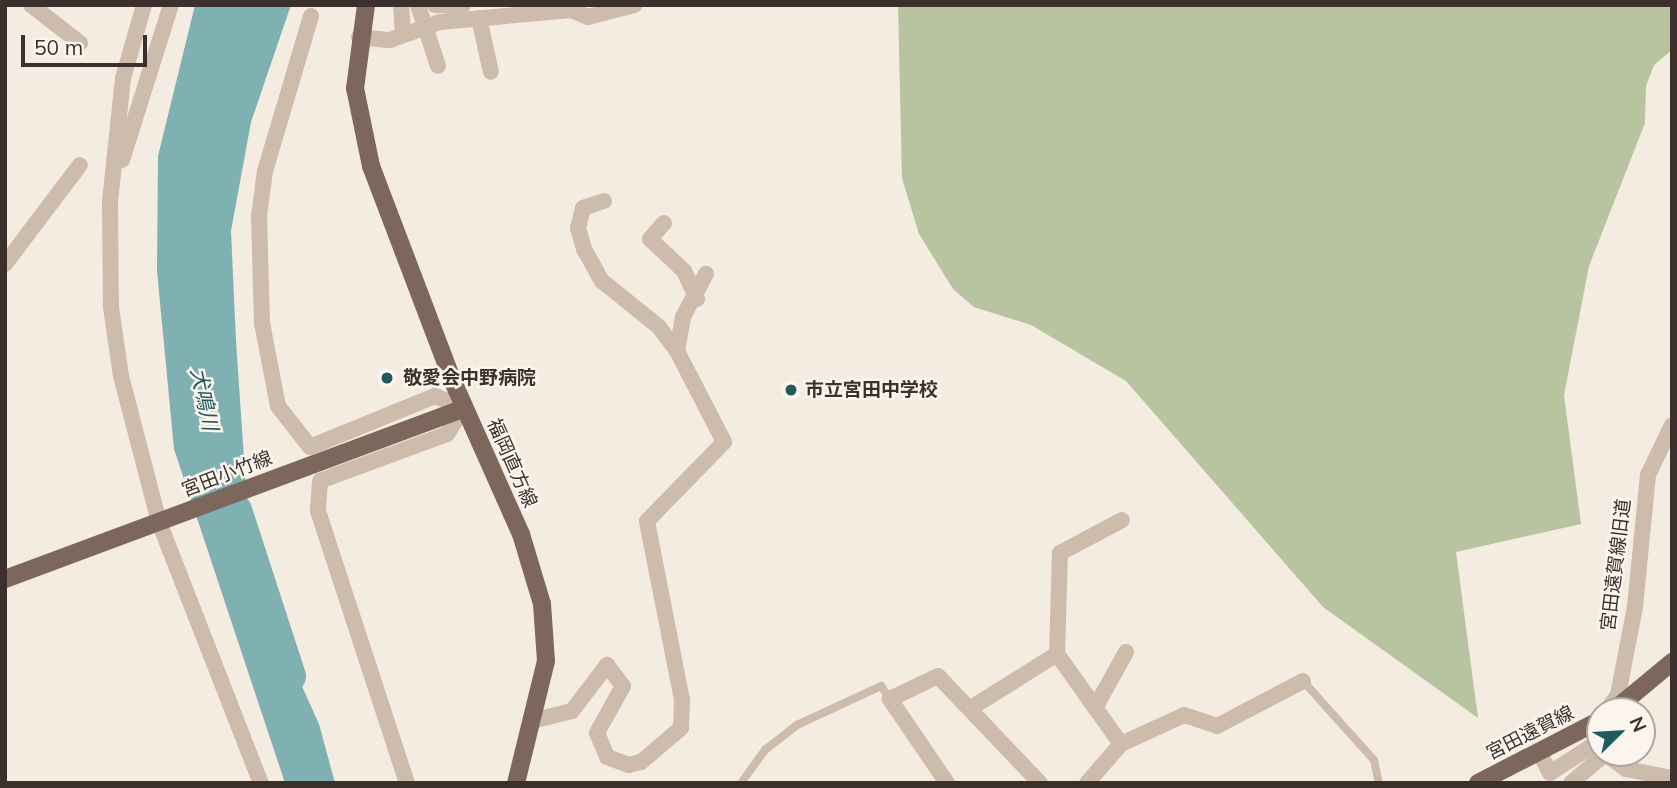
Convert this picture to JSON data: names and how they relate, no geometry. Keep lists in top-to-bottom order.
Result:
{
  "streets": {
    "main road": ["福岡直方線", "宮田小竹線", "宮田遠賀線"],
    "street": ["宮田遠賀線旧道"]
  },
  "crossings": [
    ["福岡直方線", "宮田小竹線"]
  ],
  "water": ["犬鳴川"],
  "places": ["敬愛会中野病院", "市立宮田中学校"],
  "scale_bar": "50 m",
  "north": "top right"
}
